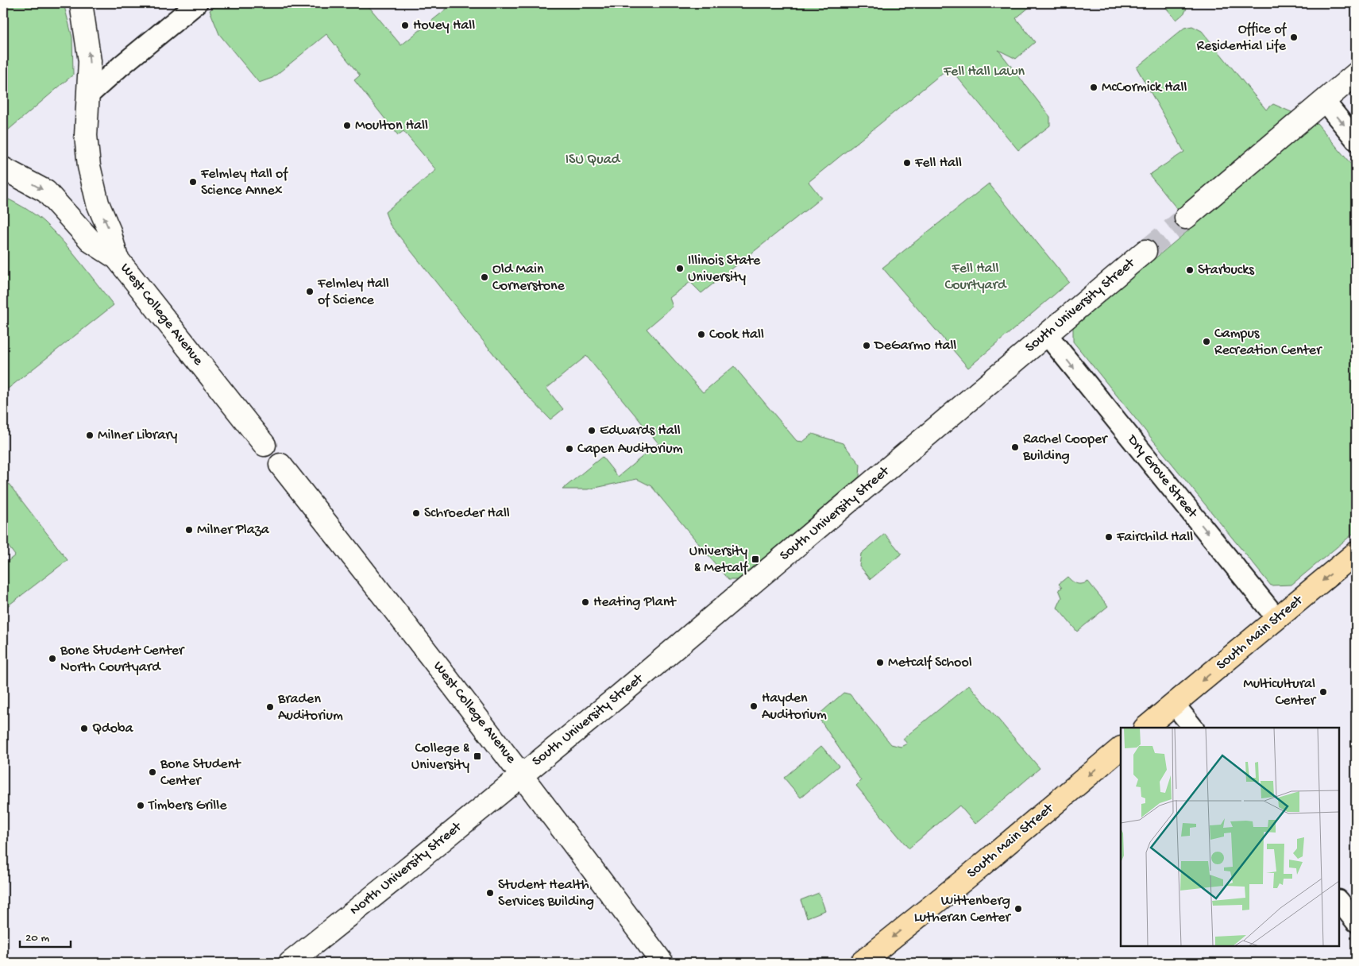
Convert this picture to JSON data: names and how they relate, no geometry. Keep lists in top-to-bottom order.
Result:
{
  "streets": {
    "main road": ["South Main Street"],
    "street": [
      "South University Street",
      "West College Avenue",
      "Dry Grove Street",
      "North University Street"
    ]
  },
  "crossings": [
    ["South University Street", "West College Avenue"],
    ["South University Street", "Dry Grove Street"],
    ["South University Street", "North University Street"],
    ["West College Avenue", "North University Street"],
    ["Dry Grove Street", "South Main Street"]
  ],
  "one_way": ["Dry Grove Street", "South Main Street"],
  "parks": ["Fell Hall Lawn", "ISU Quad", "Fell Hall Courtyard"],
  "places": {
    "other": [
      "Hovey Hall",
      "Office of Residential Life",
      "McCormick Hall",
      "Moulton Hall",
      "Fell Hall",
      "Felmley Hall of Science Annex",
      "Illinois State University",
      "Starbucks",
      "Old Main Cornerstone",
      "Felmley Hall of Science",
      "Cook Hall",
      "Campus Recreation Center",
      "DeGarmo Hall",
      "Edwards Hall",
      "Milner Library",
      "Rachel Cooper Building",
      "Capen Auditorium",
      "Schroeder Hall",
      "Milner Plaza",
      "Fairchild Hall",
      "Heating Plant",
      "Bone Student Center North Courtyard",
      "Metcalf School",
      "Multicultural Center",
      "Hayden Auditorium",
      "Braden Auditorium",
      "Qdoba",
      "Bone Student Center",
      "Timbers Grille",
      "Student Health Services Building",
      "Wittenberg Lutheran Center"
    ],
    "transit": ["University & Metcalf", "College & University"]
  },
  "scale_bar": "20 m"
}
